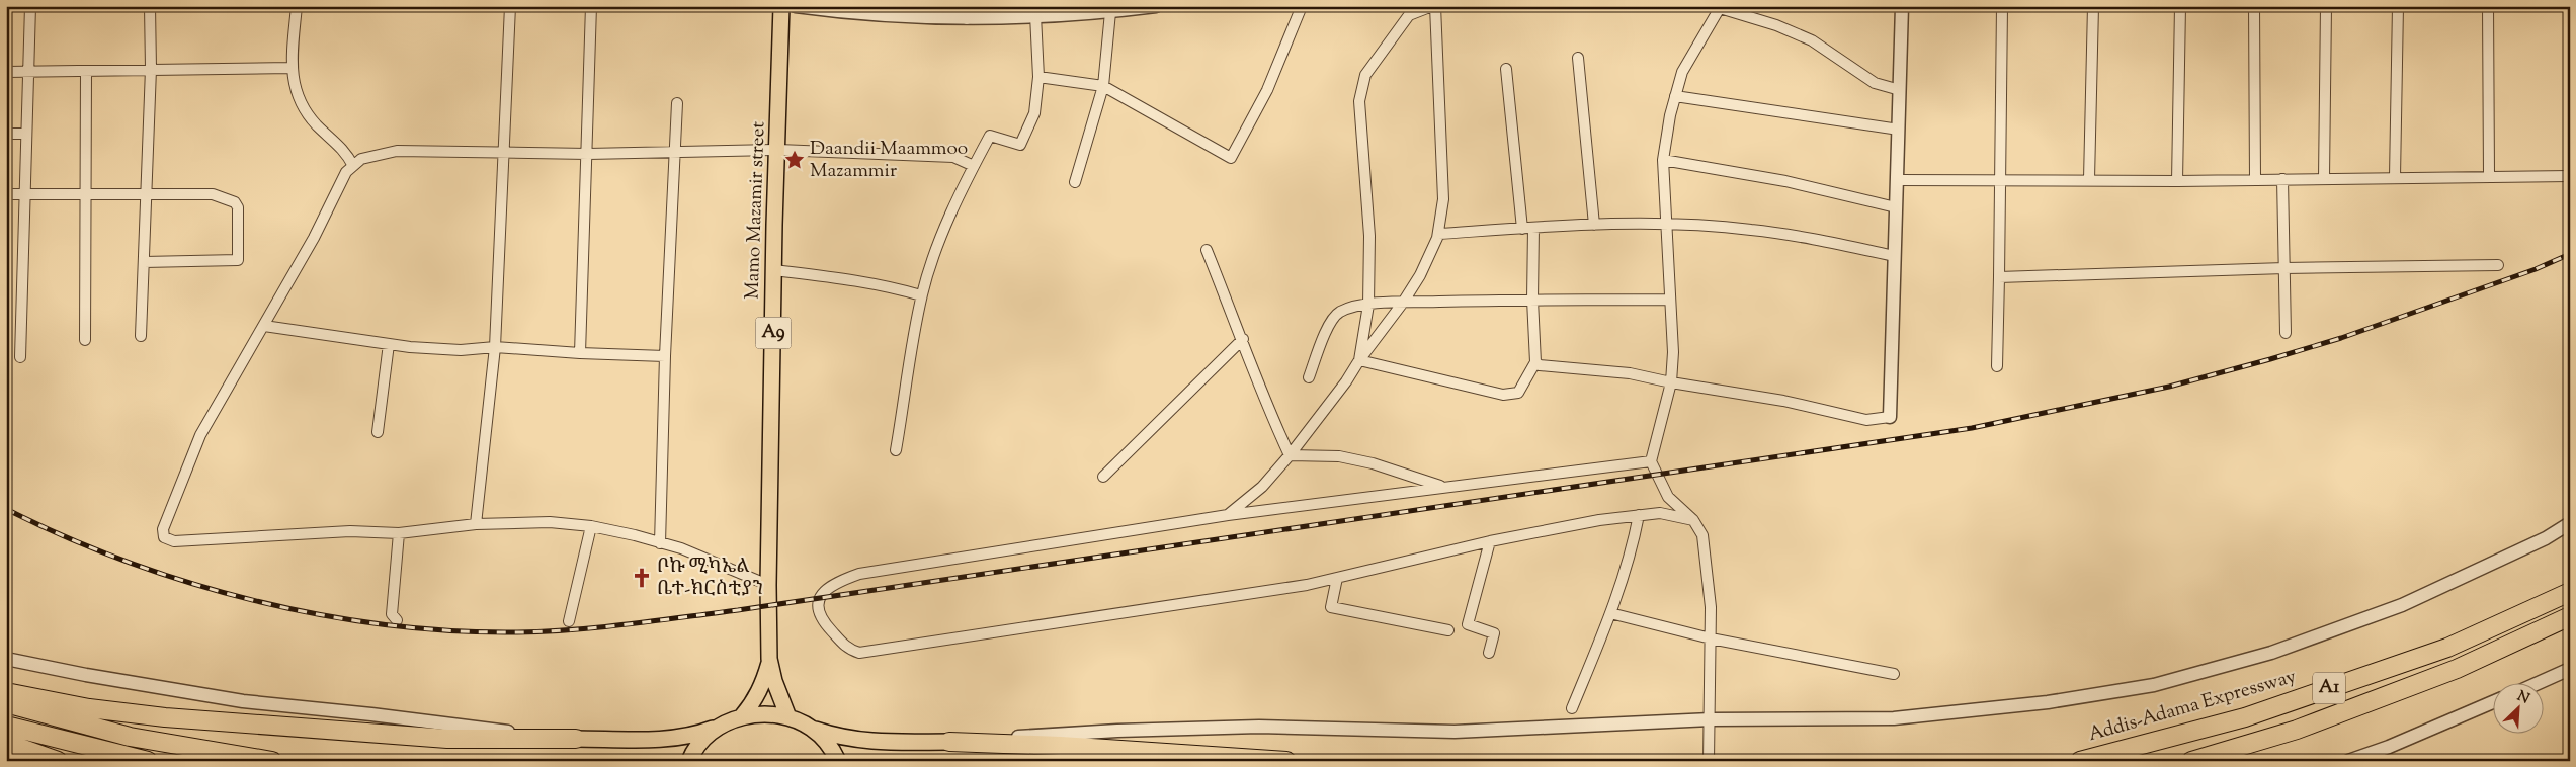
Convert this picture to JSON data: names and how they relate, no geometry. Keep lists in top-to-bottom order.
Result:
{
  "streets": {
    "highway": ["A1", "Addis-Adama Expressway"],
    "main road": ["Mamo Mazamir street", "A9"]
  },
  "crossings": [
    ["Mamo Mazamir street", "A9"]
  ],
  "places": {
    "place": ["Daandii Maammoo Mazammir"],
    "church": ["ቦኩ ሚካኤል ቤተ-ክርስቲያን"]
  },
  "north": "top right"
}
